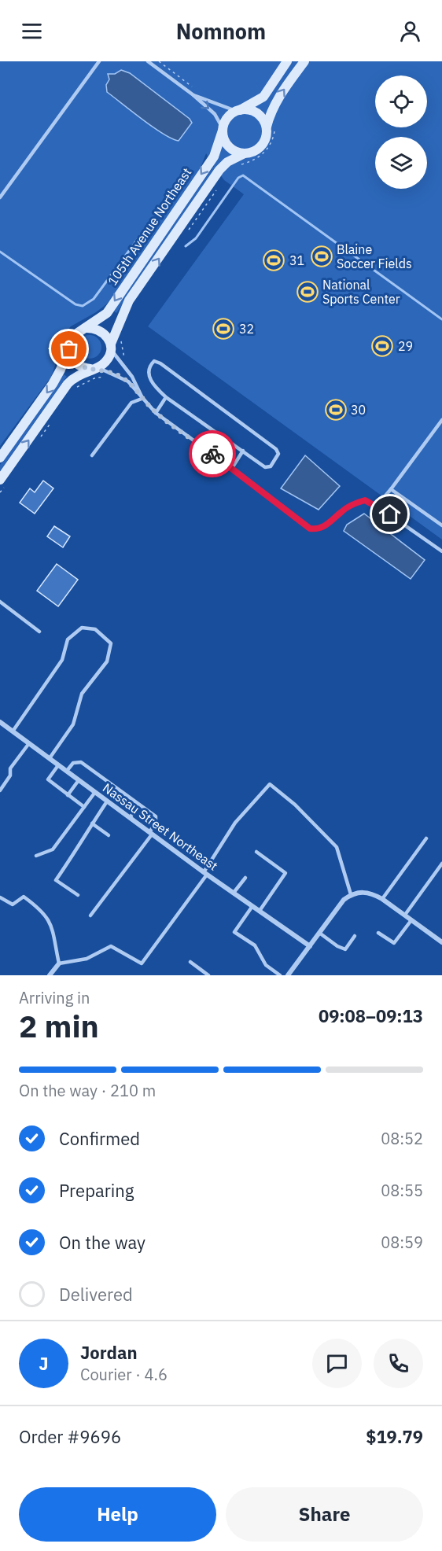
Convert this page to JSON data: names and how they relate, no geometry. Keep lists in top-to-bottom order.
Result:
{
  "streets": {
    "street": ["105th Avenue Northeast", "Nassau Street Northeast"]
  },
  "places": {
    "sports": [
      "Blaine Soccer Fields",
      "31",
      "National Sports Center",
      "32",
      "29",
      "30"
    ]
  },
  "page": {
    "header": "Nomnom",
    "heading": ["2 min", "Arriving in", "09:08–09:13"],
    "panel": [
      "Jordan",
      "Courier · 4.6",
      "Order #9696",
      "$19.79"
    ],
    "bar": "On the way · 210 m",
    "list": [
      ["Confirmed", "08:52"],
      ["Preparing", "08:55"],
      ["On the way", "08:59"],
      "Delivered"
    ],
    "round": "J",
    "buttons": ["Help", "Share"]
  }
}
